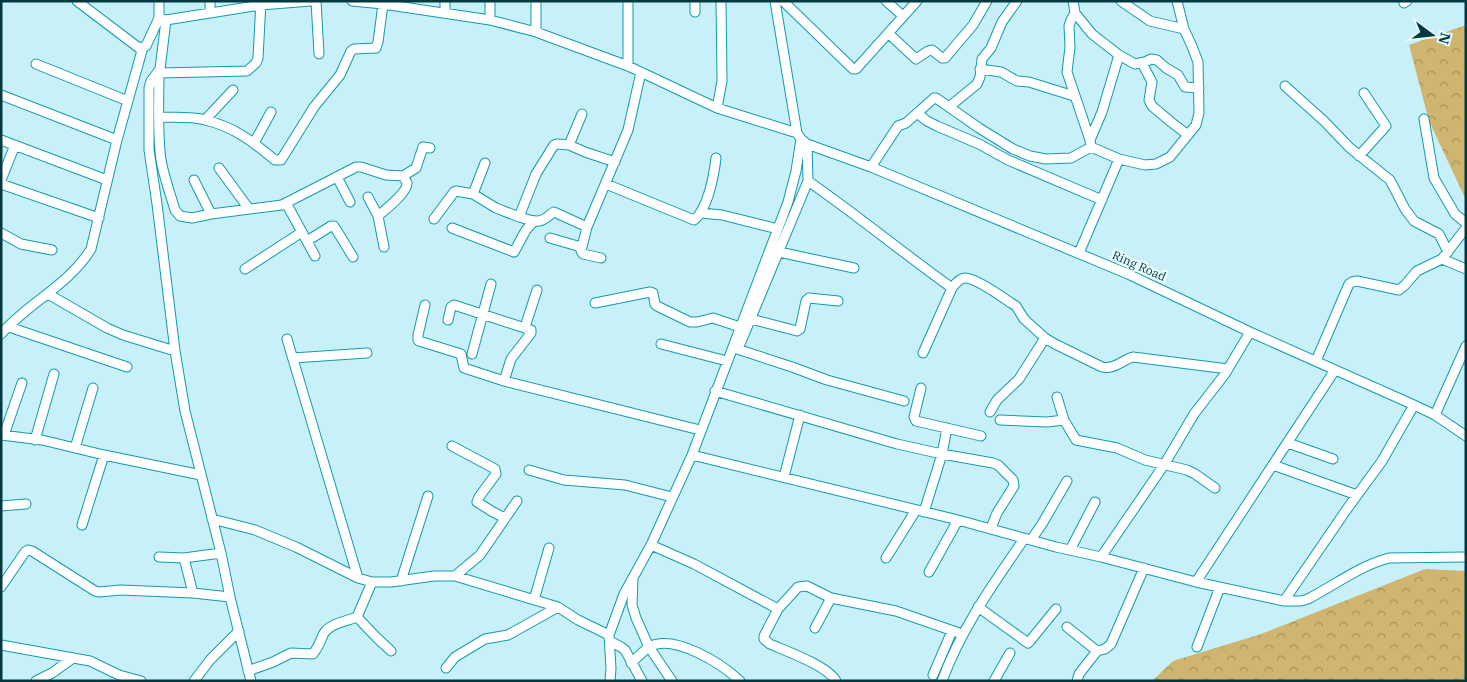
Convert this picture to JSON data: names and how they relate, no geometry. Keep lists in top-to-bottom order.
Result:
{
  "streets": {
    "street": ["Ring Road"]
  },
  "north": "right"
}
